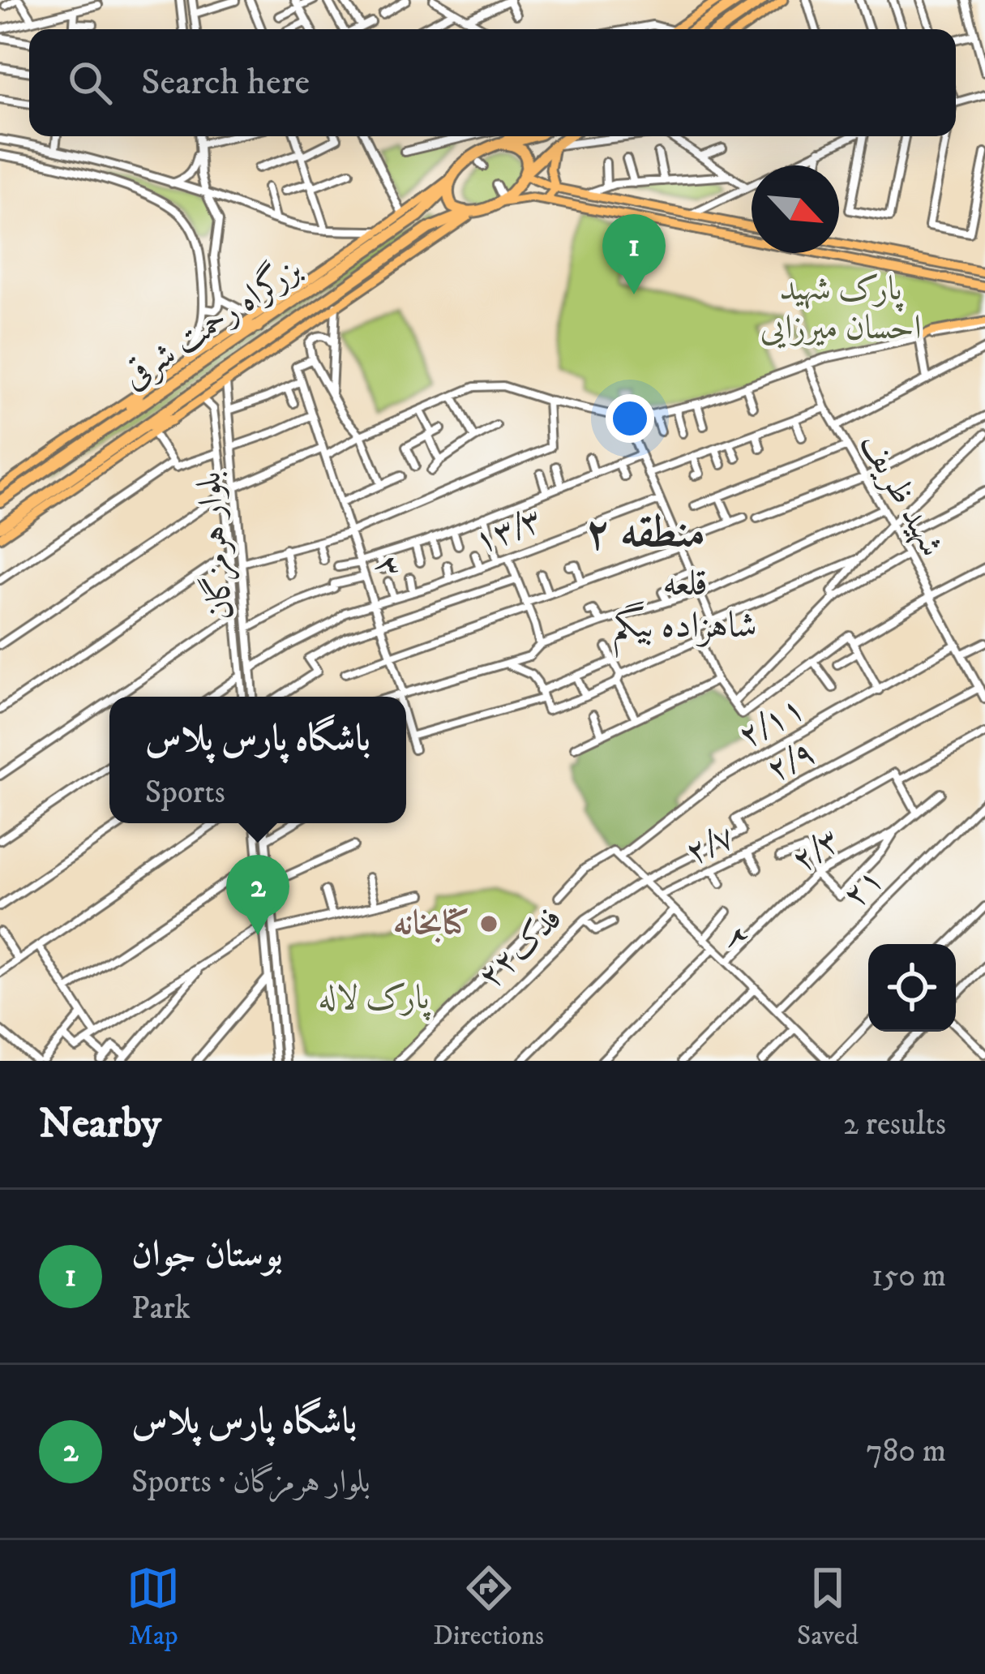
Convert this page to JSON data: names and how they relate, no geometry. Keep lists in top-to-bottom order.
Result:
{
  "streets": {
    "highway": ["بزرگراه رحمت شرقی"],
    "street": [
      "شهید ظریف",
      "۱۳/۳",
      "بلوار هرمزگان",
      "۳",
      "۲/۱۱",
      "۲/۹",
      "۲/۷",
      "۲/۳",
      "۲۱",
      "۲",
      "فدک۲۲"
    ]
  },
  "crossings": [
    ["شهید ظریف", "۲/۱۱"],
    ["شهید ظریف", "۲/۹"],
    ["۱۳/۳", "بلوار هرمزگان"],
    ["۱۳/۳", "۳"],
    ["۲/۱۱", "۲"],
    ["۲/۹", "۲"],
    ["۲/۹", "فدک۲۲"],
    ["۲/۷", "۲"],
    ["۲/۳", "۲"],
    ["۲۱", "۲"],
    ["۲", "فدک۲۲"]
  ],
  "districts": ["منطقه ۲", "قلعه شاهزاده بیگم"],
  "parks": ["پارک شهید احسان میرزایی", "پارک لاله"],
  "places": ["کتابخانه"],
  "north": "bottom right",
  "page": {
    "search": "Search here",
    "pins": ["1", "2"],
    "popup": ["باشگاه پارس پلاس", "Sports"],
    "heading": ["Nearby", "2 results"],
    "list": [
      {
        "mark": "1",
        "name": "بوستان جوان",
        "note": "Park",
        "value": "150 m"
      },
      {
        "mark": "2",
        "name": "باشگاه پارس پلاس",
        "note": "Sports · بلوار هرمزگان",
        "value": "780 m"
      }
    ],
    "nav": ["Map", "Directions", "Saved"]
  }
}
